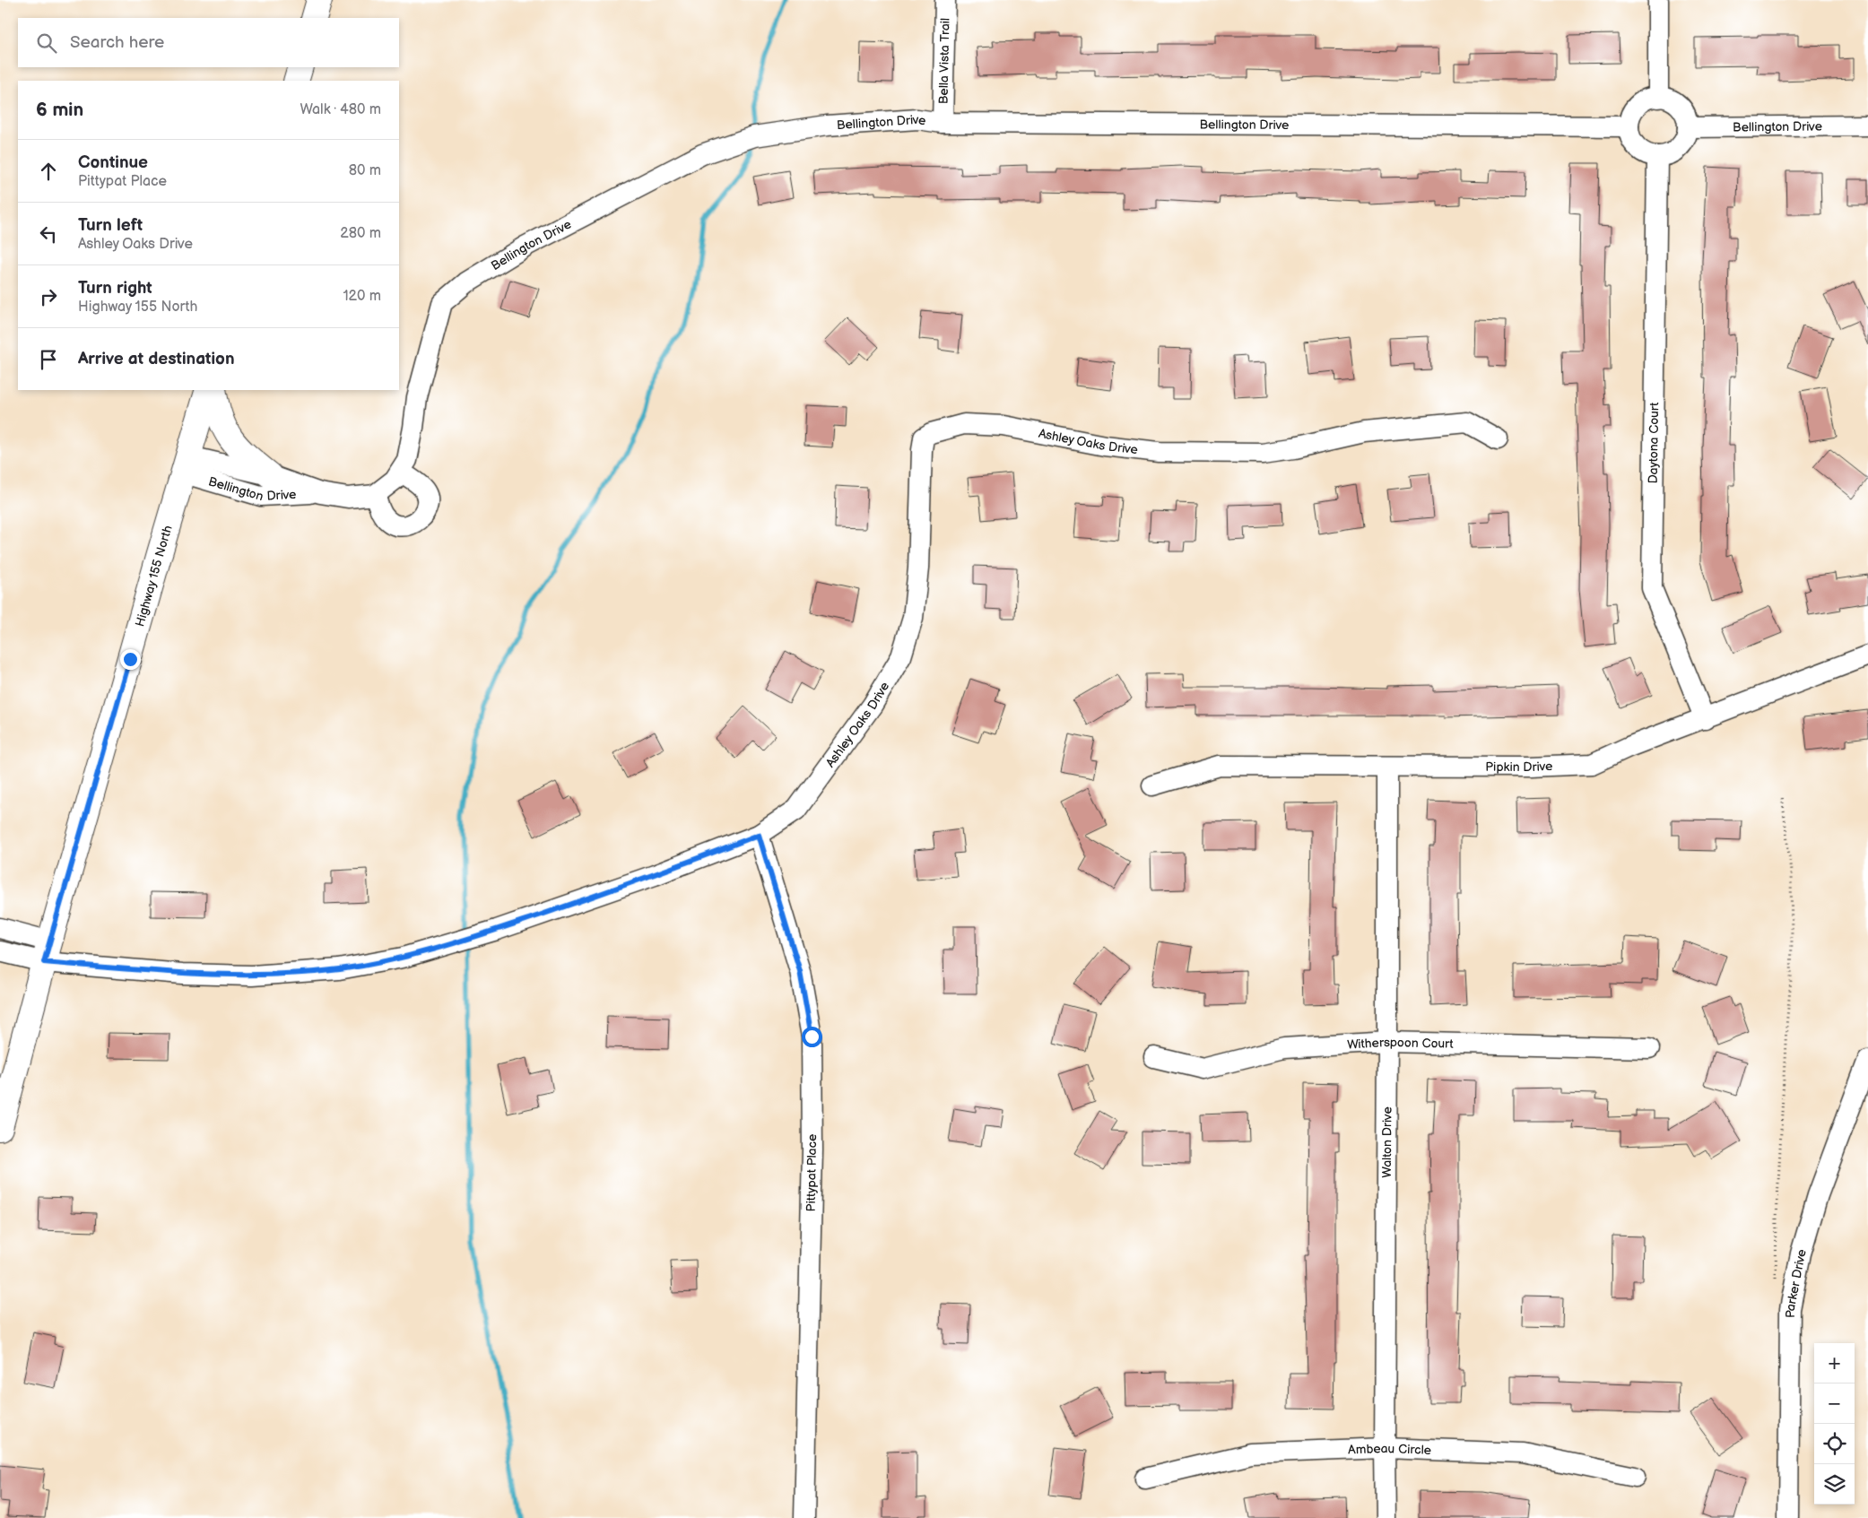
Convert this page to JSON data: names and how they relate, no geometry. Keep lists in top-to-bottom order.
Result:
{
  "streets": {
    "main road": ["Highway 155 North"],
    "street": [
      "Bella Vista Trail",
      "Bellington Drive",
      "Ashley Oaks Drive",
      "Daytona Court",
      "Pipkin Drive",
      "Witherspoon Court",
      "Walton Drive",
      "Pittypat Place",
      "Parker Drive",
      "Ambeau Circle"
    ]
  },
  "crossings": [
    ["Bella Vista Trail", "Bellington Drive"],
    ["Bellington Drive", "Daytona Court"],
    ["Bellington Drive", "Highway 155 North"],
    ["Ashley Oaks Drive", "Highway 155 North"],
    ["Ashley Oaks Drive", "Pittypat Place"],
    ["Daytona Court", "Pipkin Drive"],
    ["Pipkin Drive", "Walton Drive"],
    ["Witherspoon Court", "Walton Drive"],
    ["Walton Drive", "Ambeau Circle"]
  ],
  "page": {
    "search": "Search here",
    "heading": ["6 min", "Walk · 480 m"],
    "list": [
      ["Continue", "Pittypat Place", "80 m"],
      ["Turn left", "Ashley Oaks Drive", "280 m"],
      ["Turn right", "Highway 155 North", "120 m"],
      "Arrive at destination"
    ],
    "map_buttons": ["+", "−"]
  }
}
